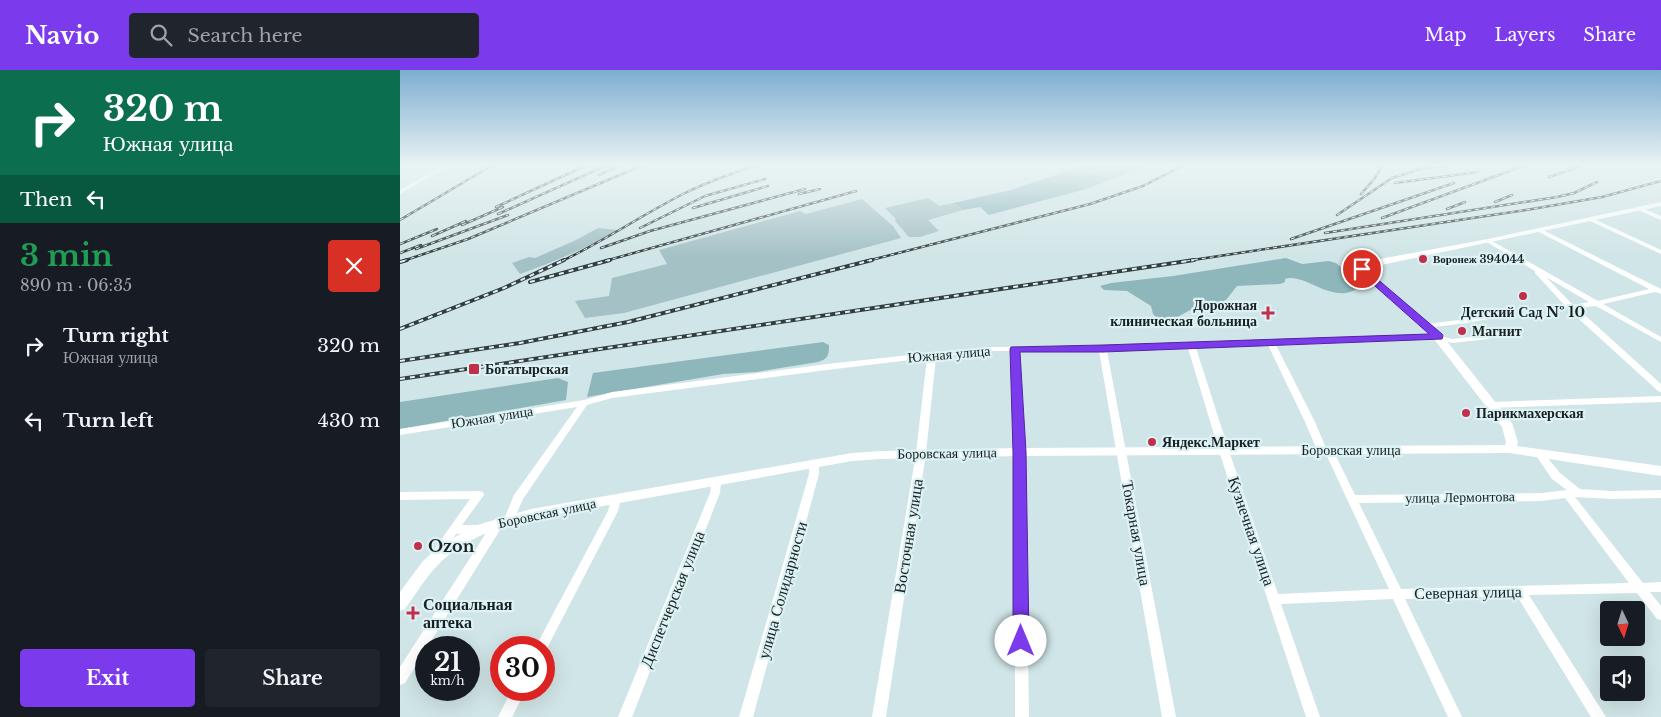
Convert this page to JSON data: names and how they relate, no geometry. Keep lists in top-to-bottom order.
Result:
{
  "streets": {
    "street": [
      "Южная улица",
      "Боровская улица",
      "улица Лермонтова",
      "Кузнечная улица",
      "Токарная улица",
      "Восточная улица",
      "улица Солидарности",
      "Северная улица",
      "Диспетчерская улица"
    ]
  },
  "crossings": [
    ["Южная улица", "Кузнечная улица"],
    ["Южная улица", "Токарная улица"],
    ["Южная улица", "Восточная улица"],
    ["Боровская улица", "Кузнечная улица"],
    ["Боровская улица", "Токарная улица"],
    ["Боровская улица", "Восточная улица"],
    ["Боровская улица", "улица Солидарности"],
    ["Боровская улица", "Диспетчерская улица"],
    ["Кузнечная улица", "Северная улица"]
  ],
  "places": {
    "other": [
      "Воронеж 394044",
      "Детский Сад № 10",
      "Магнит",
      "Парикмахерская",
      "Яндекс.Маркет",
      "Ozon"
    ],
    "health": ["Дорожная клиническая больница", "Социальная аптека"],
    "transit": ["Богатырская"]
  },
  "north": "bottom",
  "page": {
    "header": "Navio",
    "search": "Search here",
    "nav": ["Map", "Layers", "Share"],
    "turn": ["320 m", "Южная улица"],
    "then": "Then",
    "heading": ["3 min", "890 m · 06:35"],
    "list": [
      {
        "name": "Turn right",
        "note": "Южная улица",
        "value": "320 m"
      },
      {
        "name": "Turn left",
        "value": "430 m"
      }
    ],
    "speed": "21 km/h",
    "limit": "30",
    "buttons": ["Exit", "Share"]
  }
}
